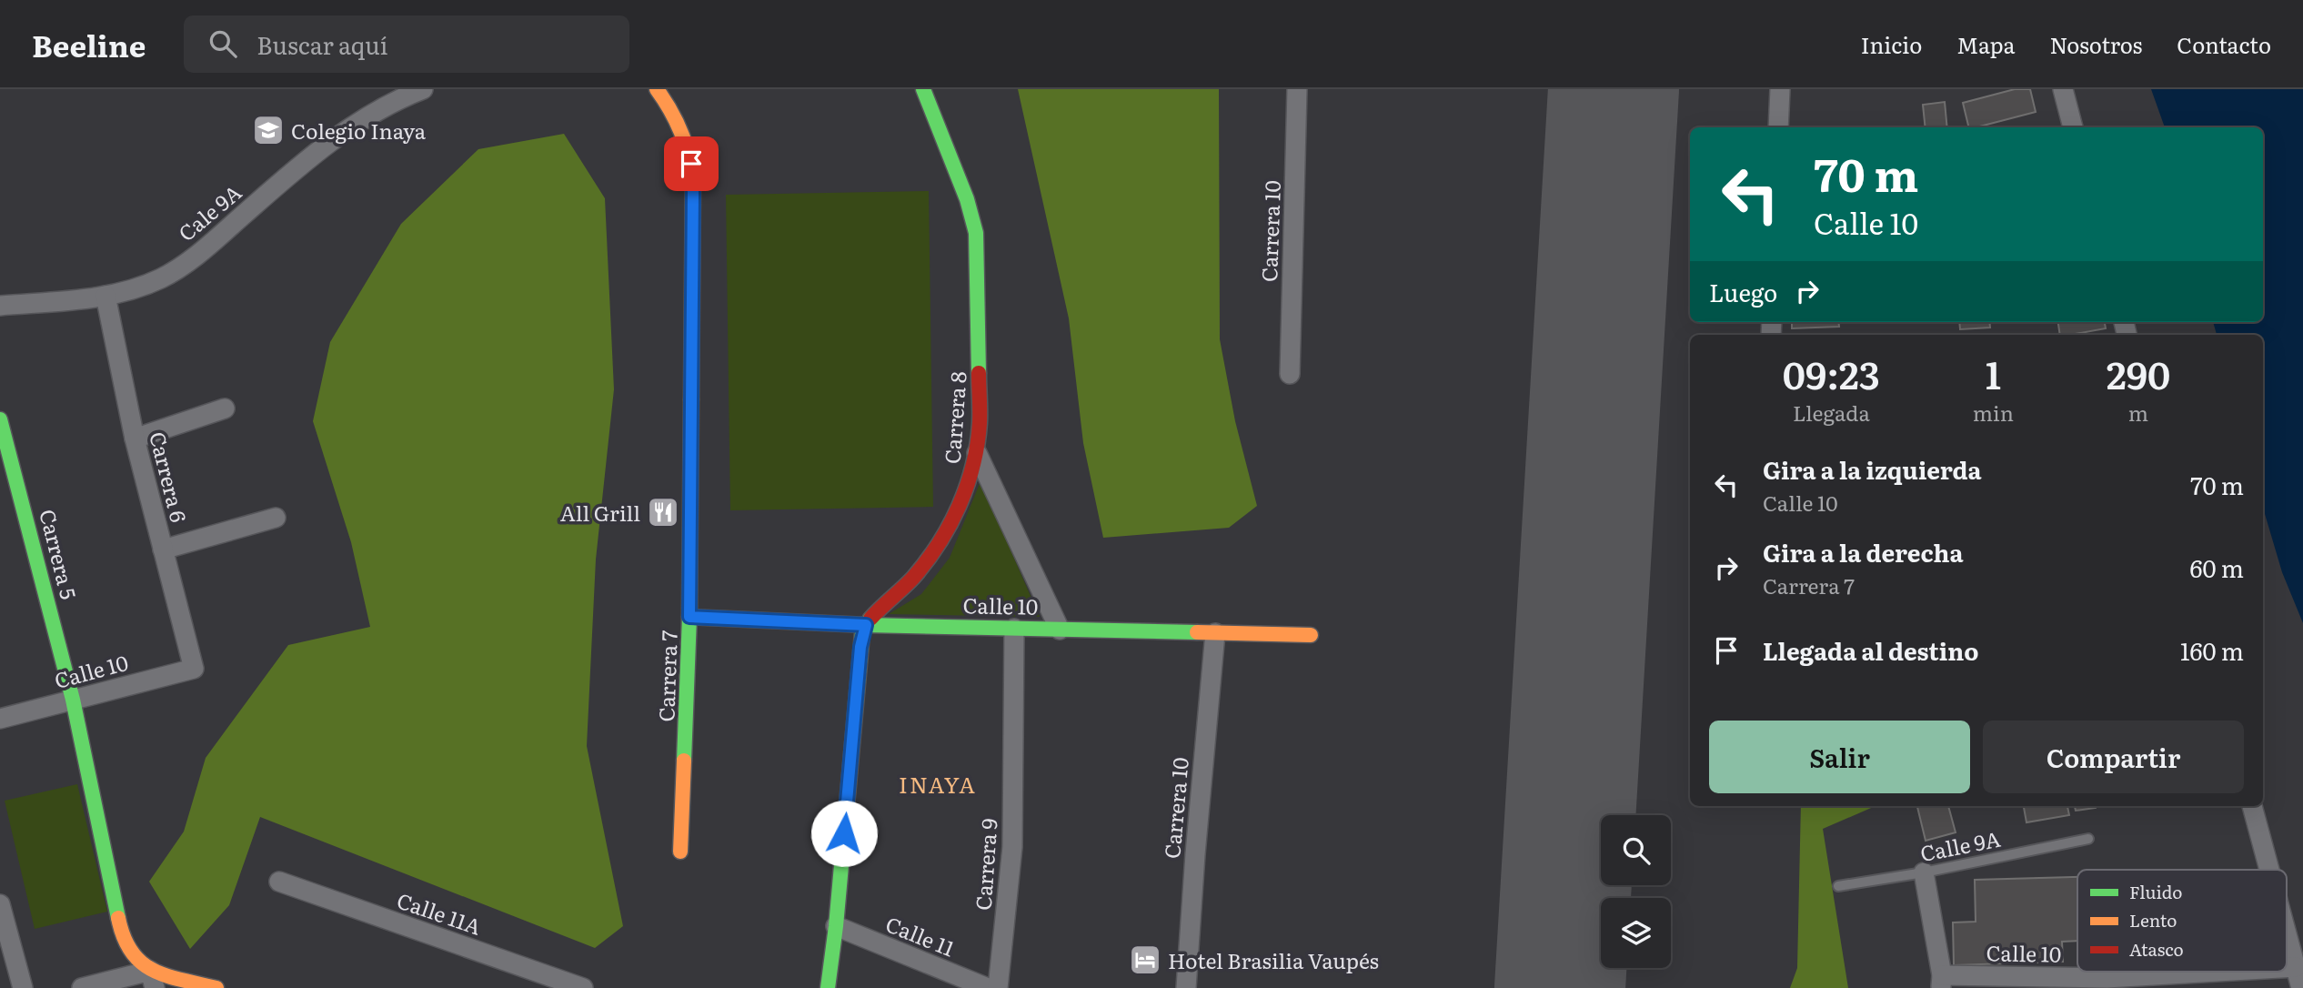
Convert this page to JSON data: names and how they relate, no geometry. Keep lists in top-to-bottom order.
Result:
{
  "streets": {
    "street": [
      "Cale 9A",
      "Carrera 10",
      "Carrera 8",
      "Carrera 6",
      "Carrera 5",
      "Calle 10",
      "Carrera 7",
      "Carrera 9",
      "Calle 11A",
      "Calle 11"
    ],
    "lane": ["Calle 9A"]
  },
  "crossings": [
    ["Cale 9A", "Carrera 6"],
    ["Carrera 10", "Calle 10"],
    ["Carrera 8", "Calle 10"],
    ["Carrera 6", "Calle 10"],
    ["Carrera 5", "Calle 10"],
    ["Calle 10", "Carrera 7"],
    ["Calle 10", "Carrera 9"]
  ],
  "districts": ["INAYA"],
  "places": {
    "school or university": ["Colegio Inaya"],
    "restaurant": ["All Grill"],
    "hotel": ["Hotel Brasilia Vaupés"]
  },
  "legend": ["Fluido", "Lento", "Atasco"],
  "page": {
    "header": "Beeline",
    "search": "Buscar aquí",
    "nav": [
      "Inicio",
      "Mapa",
      "Nosotros",
      "Contacto"
    ],
    "turn": ["70 m", "Calle 10"],
    "then": "Luego",
    "eta": [
      "09:23",
      "Llegada",
      "1",
      "min",
      "290",
      "m"
    ],
    "list": [
      {
        "name": "Gira a la izquierda",
        "note": "Calle 10",
        "value": "70 m"
      },
      {
        "name": "Gira a la derecha",
        "note": "Carrera 7",
        "value": "60 m"
      },
      {
        "name": "Llegada al destino",
        "value": "160 m"
      }
    ],
    "buttons": ["Salir", "Compartir"]
  }
}
